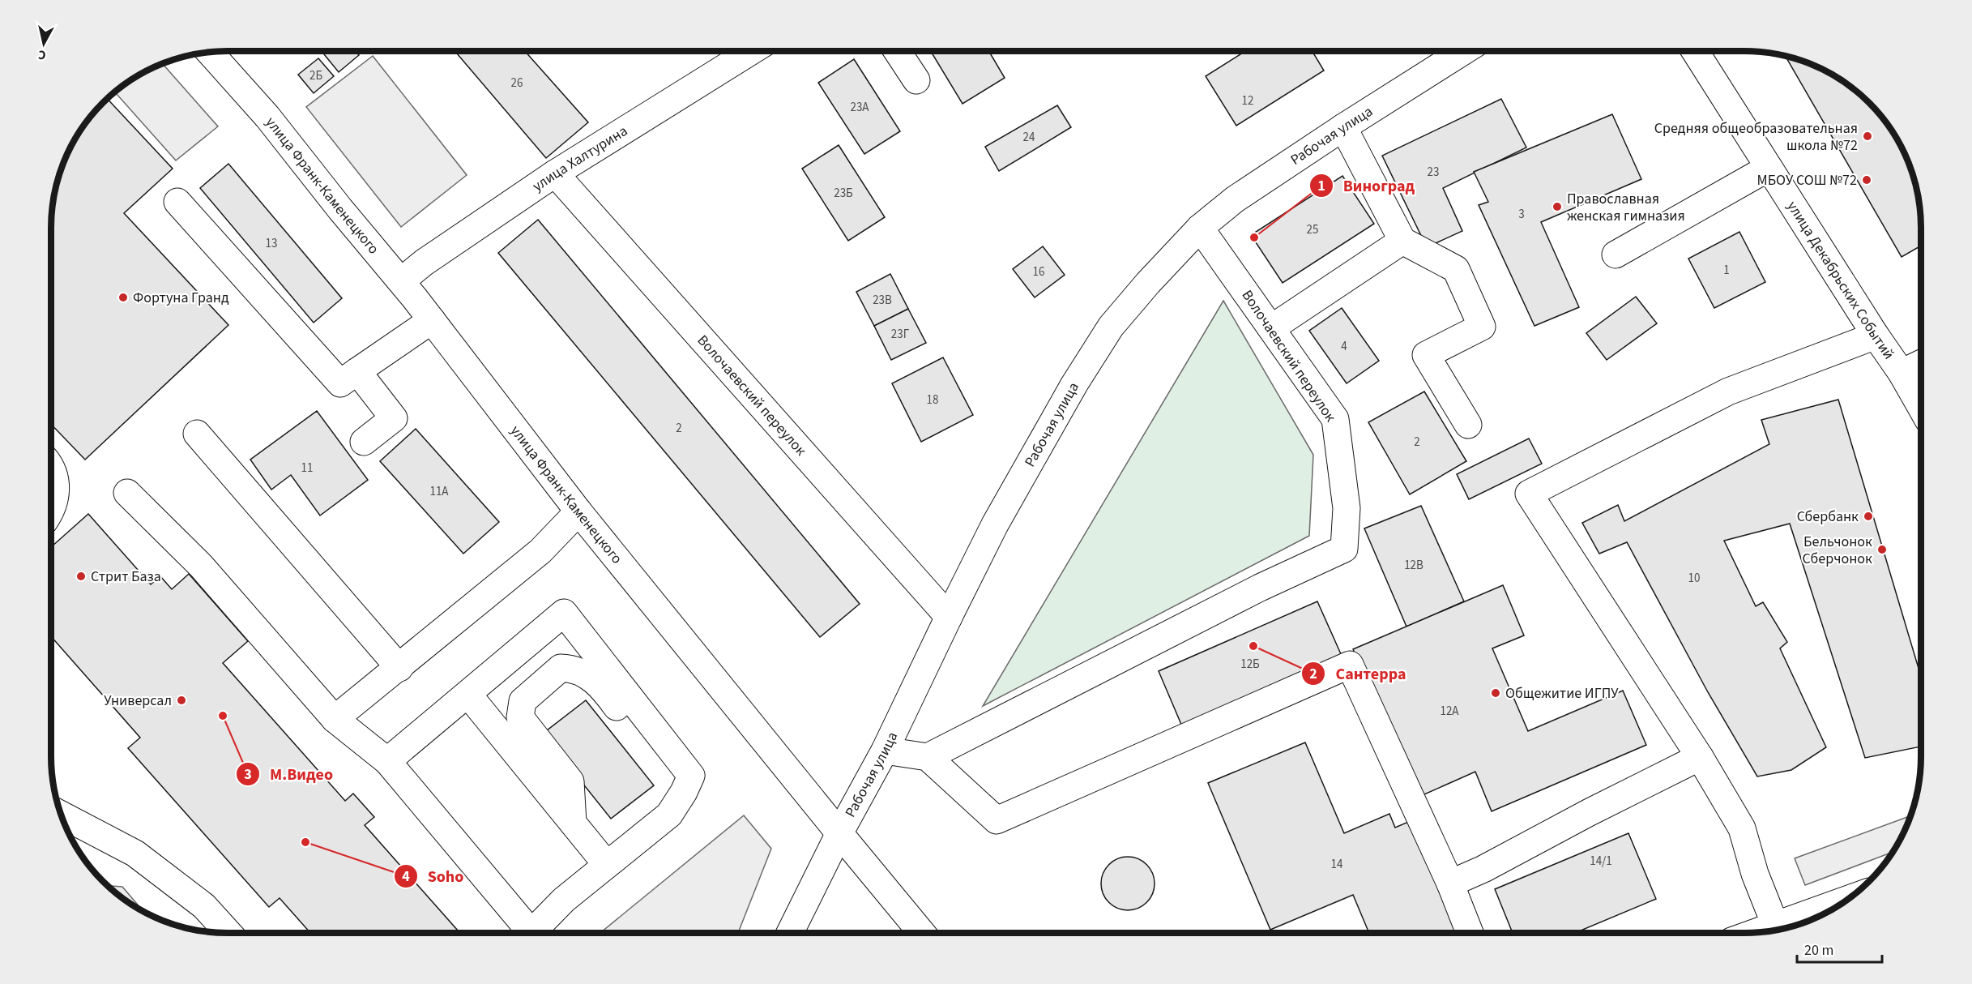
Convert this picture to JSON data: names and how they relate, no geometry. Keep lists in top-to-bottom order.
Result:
{
  "streets": {
    "main road": [
      "Рабочая улица",
      "улица Халтурина",
      "улица Франк-Каменецкого",
      "улица Декабрьских Событий",
      "Волочаевский переулок"
    ]
  },
  "crossings": [
    ["Рабочая улица", "улица Франк-Каменецкого"],
    ["Рабочая улица", "Волочаевский переулок"],
    ["улица Халтурина", "улица Франк-Каменецкого"],
    ["улица Халтурина", "Волочаевский переулок"]
  ],
  "places": [
    "Средняя общеобразовательная школа №72",
    "МБОУ СОШ №72",
    "Православная женская гимназия",
    "Виноград",
    "Фортуна Гранд",
    "Сбербанк",
    "Бельчонок Сберчонок",
    "Стрит База",
    "Сантерра",
    "Общежитие ИГПУ",
    "Универсал",
    "М.Видео",
    "Soho"
  ],
  "house_numbers": [
    "2Б",
    "26",
    "12",
    "23А",
    "24",
    "23",
    "23Б",
    "3",
    "25",
    "13",
    "1",
    "16",
    "23В",
    "23Г",
    "4",
    "18",
    "2",
    "2",
    "11",
    "11А",
    "12В",
    "10",
    "12Б",
    "12А",
    "14/1",
    "14"
  ],
  "scale_bar": "20 m",
  "north": "bottom"
}
